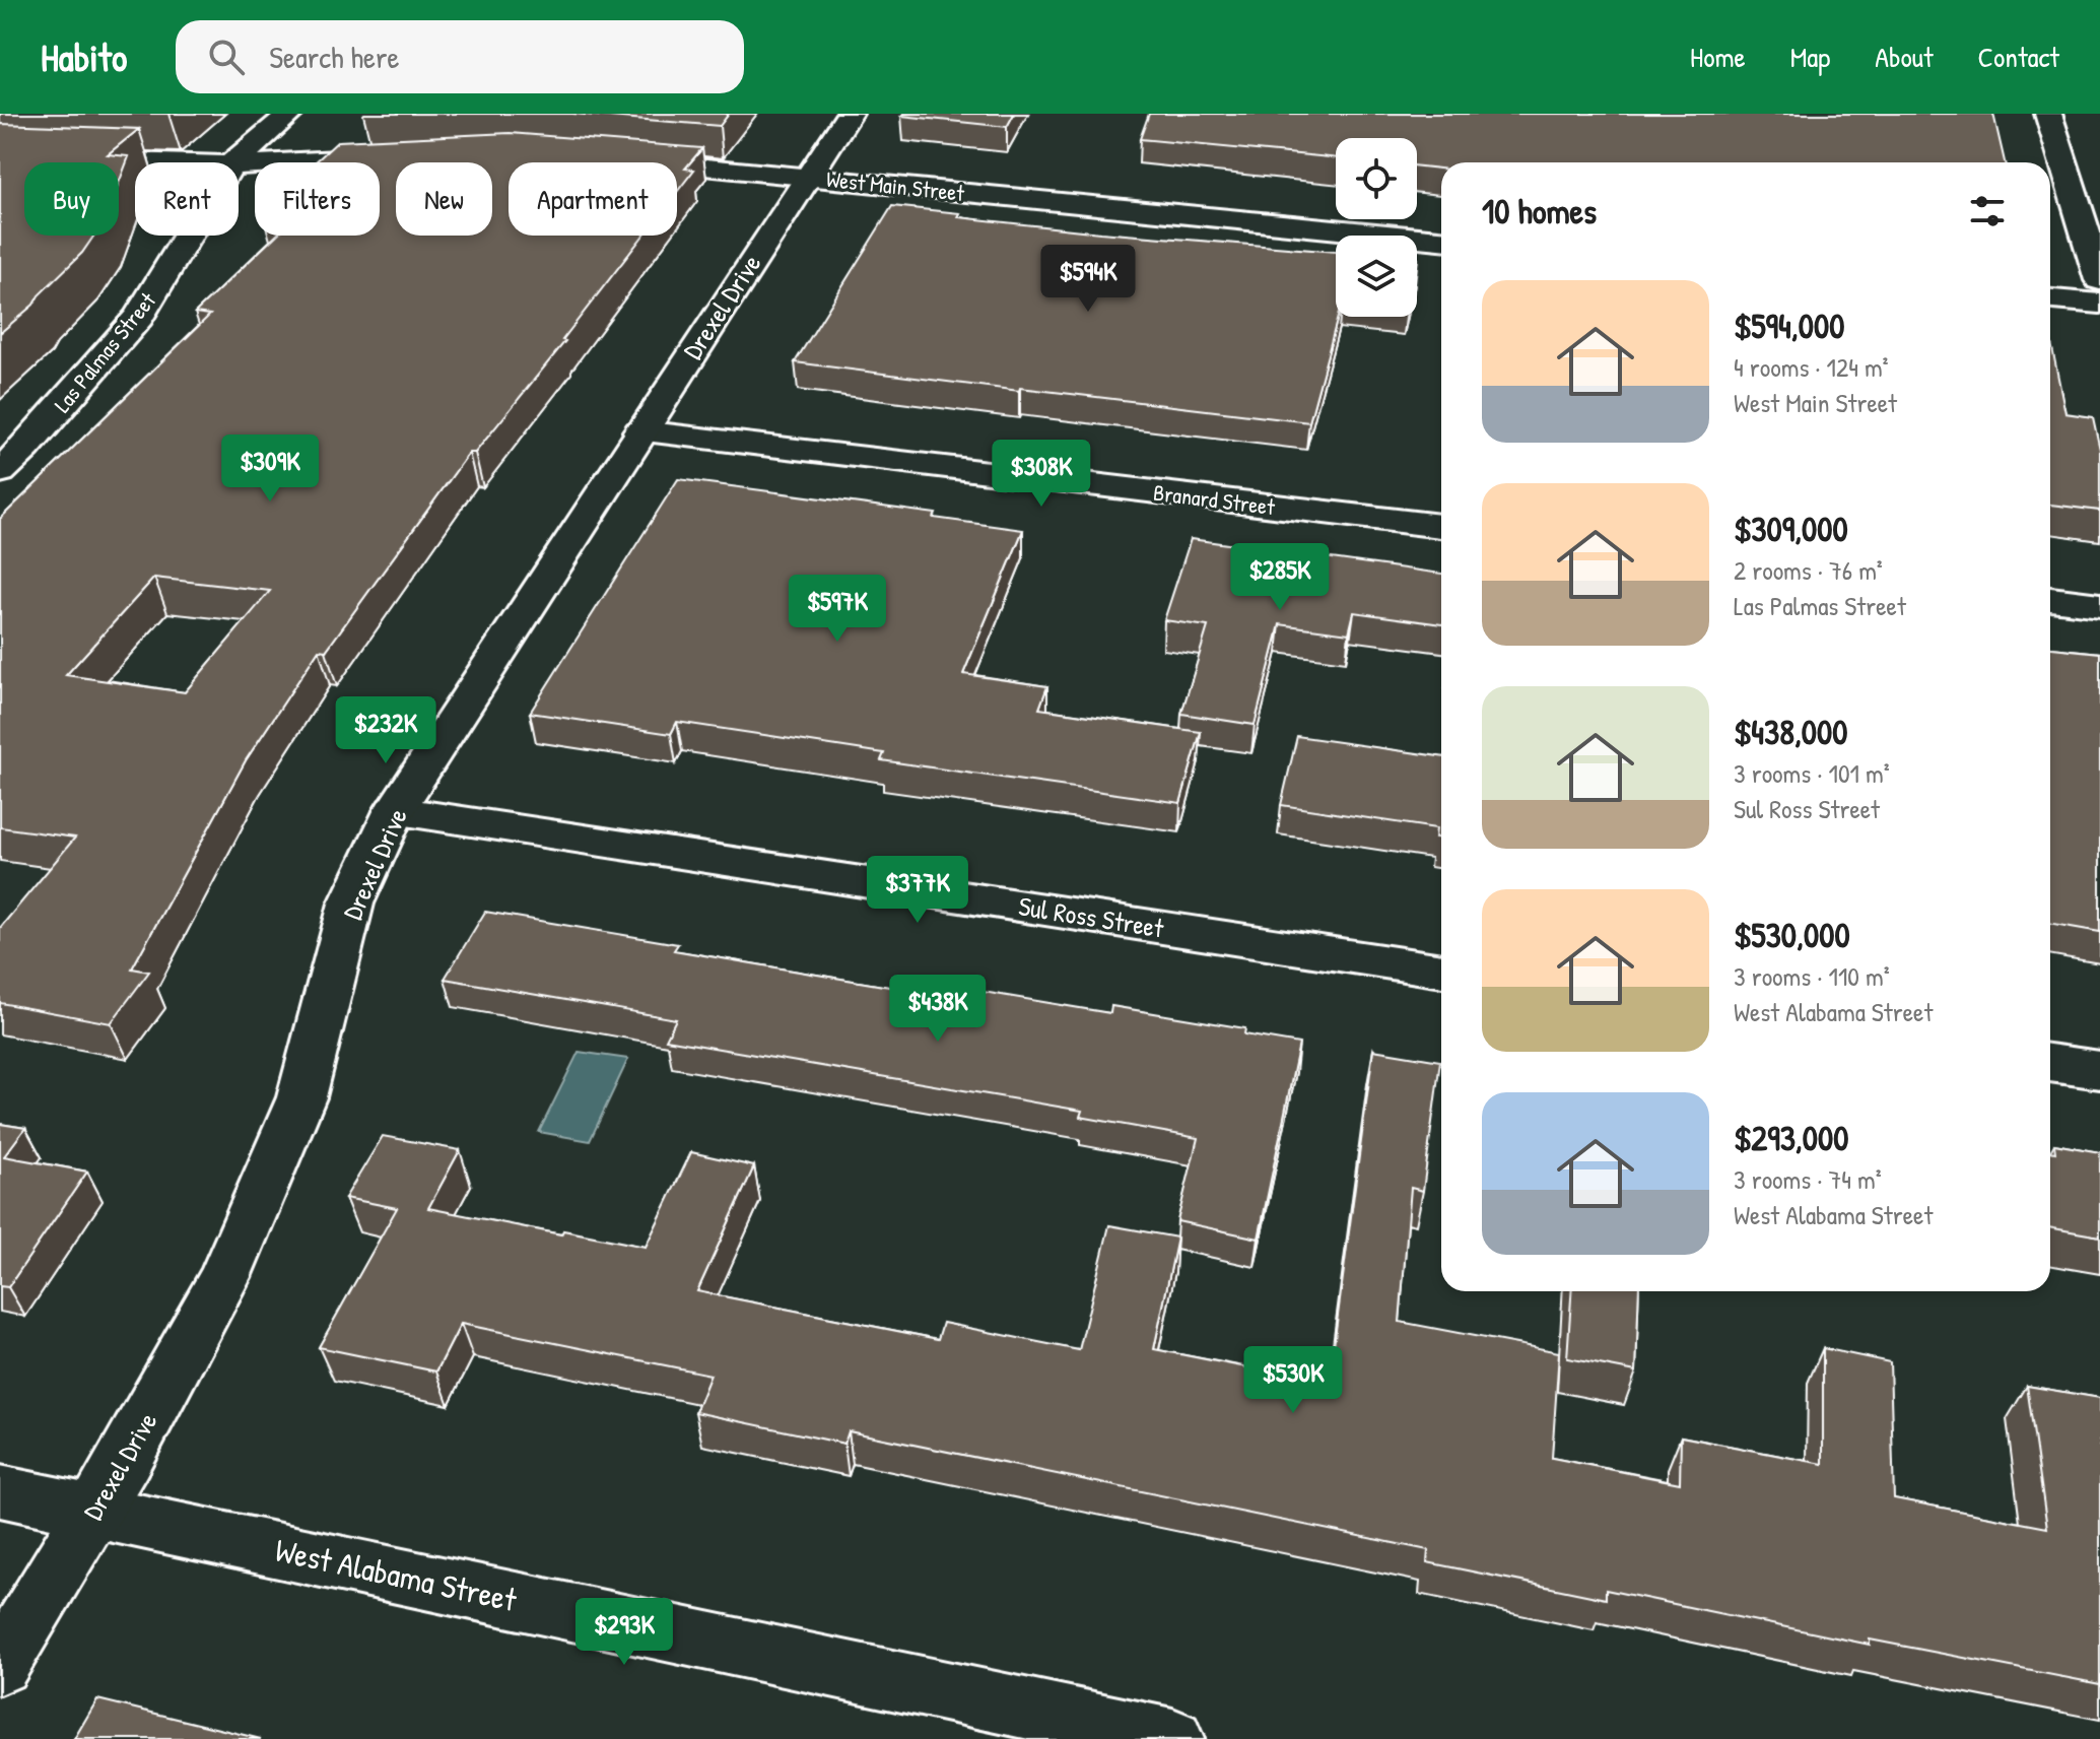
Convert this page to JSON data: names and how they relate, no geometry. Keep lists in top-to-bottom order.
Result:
{
  "streets": {
    "street": [
      "West Main Street",
      "Drexel Drive",
      "Las Palmas Street",
      "Branard Street",
      "Sul Ross Street",
      "West Alabama Street"
    ]
  },
  "crossings": [
    ["West Main Street", "Drexel Drive"],
    ["Drexel Drive", "Branard Street"],
    ["Drexel Drive", "Sul Ross Street"],
    ["Drexel Drive", "West Alabama Street"]
  ],
  "page": {
    "header": "Habito",
    "search": "Search here",
    "nav": [
      "Home",
      "Map",
      "About",
      "Contact"
    ],
    "chip": [
      "Buy",
      "Rent",
      "Filters",
      "New",
      "Apartment"
    ],
    "heading": "10 homes",
    "price": [
      "$594K",
      "$309K",
      "$308K",
      "$285K",
      "$597K",
      "$232K",
      "$377K",
      "$438K",
      "$530K",
      "$293K"
    ],
    "list": [
      {
        "name": "$594,000",
        "note": "4 rooms · 124 m² · West Main Street"
      },
      {
        "name": "$309,000",
        "note": "2 rooms · 76 m² · Las Palmas Street"
      },
      {
        "name": "$438,000",
        "note": "3 rooms · 101 m² · Sul Ross Street"
      },
      {
        "name": "$530,000",
        "note": "3 rooms · 110 m² · West Alabama Street"
      },
      {
        "name": "$293,000",
        "note": "3 rooms · 74 m² · West Alabama Street"
      }
    ]
  }
}
